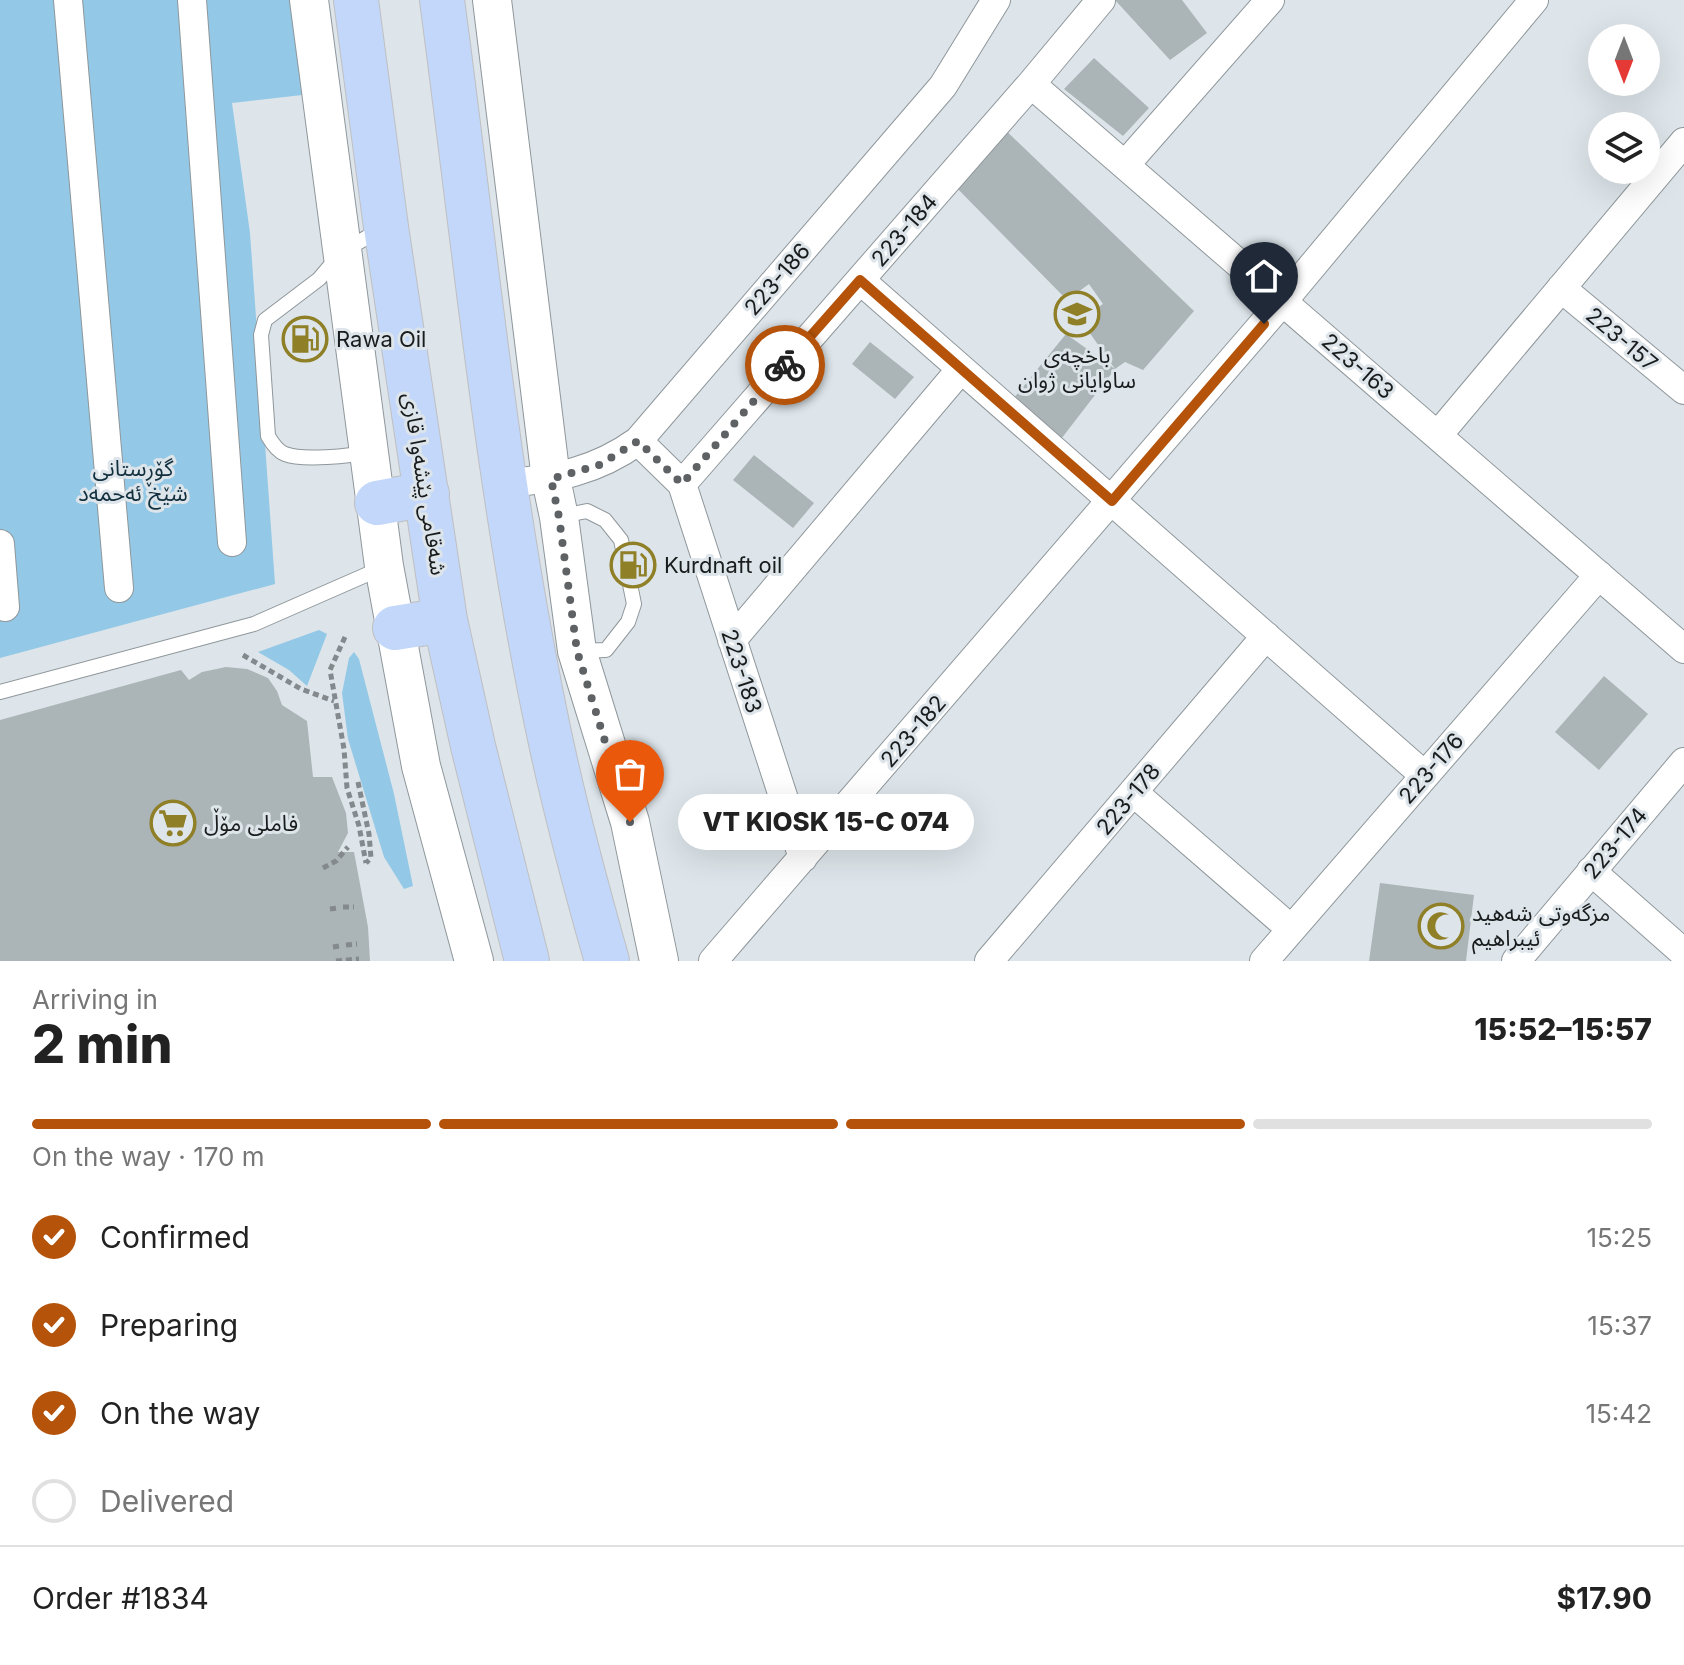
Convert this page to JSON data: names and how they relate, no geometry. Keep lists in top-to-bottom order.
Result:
{
  "streets": {
    "highway": ["شەقامی پێشەوا قازی"],
    "street": [
      "223-184",
      "223-186",
      "223-157",
      "223-163",
      "223-183",
      "223-182",
      "223-176",
      "223-178",
      "223-174"
    ]
  },
  "crossings": [
    ["223-184", "223-163"],
    ["223-184", "223-183"],
    ["223-163", "223-182"],
    ["223-163", "223-176"],
    ["223-183", "223-182"]
  ],
  "parks": ["گۆڕستانی شێخ ئەحمەد"],
  "places": {
    "school or university": ["باخچەی ساوایانی ژوان"],
    "fuel station": ["Rawa Oil", "Kurdnaft oil"],
    "other": ["VT KIOSK 15-C 074"],
    "supermarket": ["فاملی مۆڵ"],
    "mosque": ["مزگەوتی شەهید ئیبراهیم"]
  },
  "north": "bottom",
  "page": {
    "bubble": "VT KIOSK 15-C 074",
    "heading": ["2 min", "Arriving in", "15:52–15:57"],
    "panel": ["Order #1834", "$17.90"],
    "bar": "On the way · 170 m",
    "list": [
      ["Confirmed", "15:25"],
      ["Preparing", "15:37"],
      ["On the way", "15:42"],
      "Delivered"
    ]
  }
}
